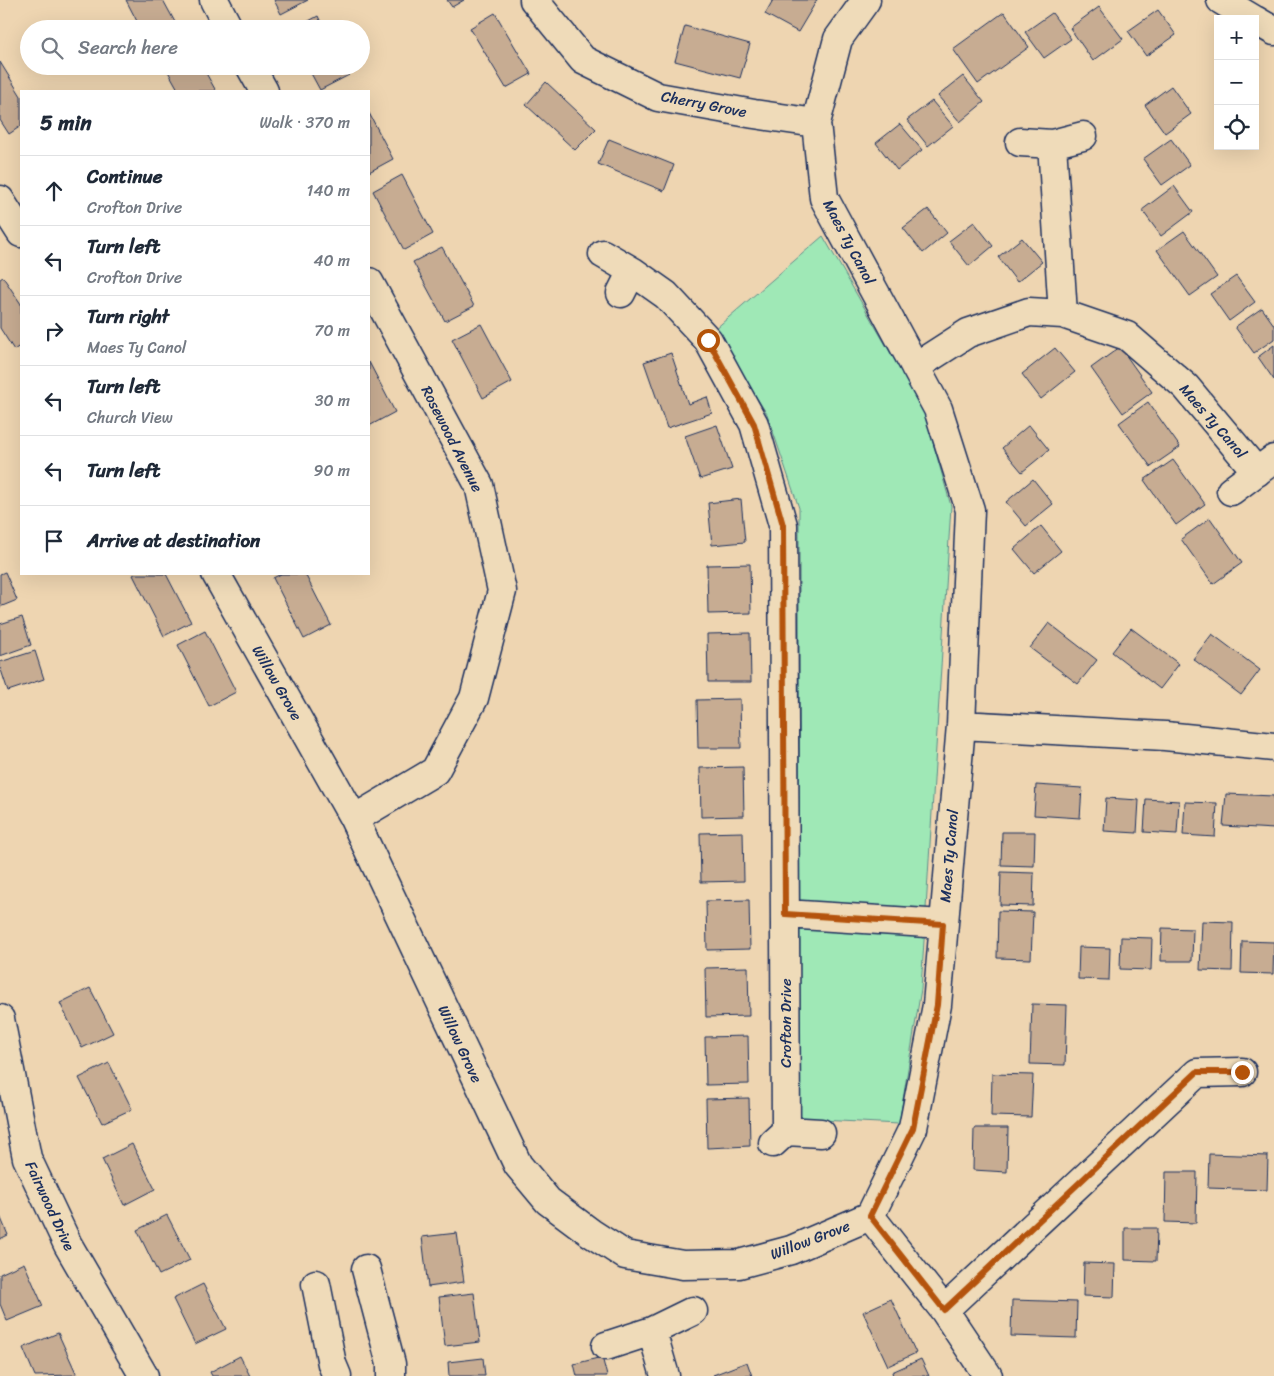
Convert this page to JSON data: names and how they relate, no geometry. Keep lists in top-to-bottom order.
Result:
{
  "streets": {
    "street": [
      "Cherry Grove",
      "Maes Ty Canol",
      "Rosewood Avenue",
      "Willow Grove",
      "Crofton Drive",
      "Fairwood Drive"
    ]
  },
  "crossings": [
    ["Cherry Grove", "Maes Ty Canol"],
    ["Maes Ty Canol", "Willow Grove"],
    ["Rosewood Avenue", "Willow Grove"]
  ],
  "page": {
    "map_buttons": ["+", "−"],
    "search": "Search here",
    "heading": ["5 min", "Walk · 370 m"],
    "list": [
      ["Continue", "Crofton Drive", "140 m"],
      ["Turn left", "Crofton Drive", "40 m"],
      ["Turn right", "Maes Ty Canol", "70 m"],
      ["Turn left", "Church View", "30 m"],
      ["Turn left", "90 m"],
      "Arrive at destination"
    ]
  }
}
